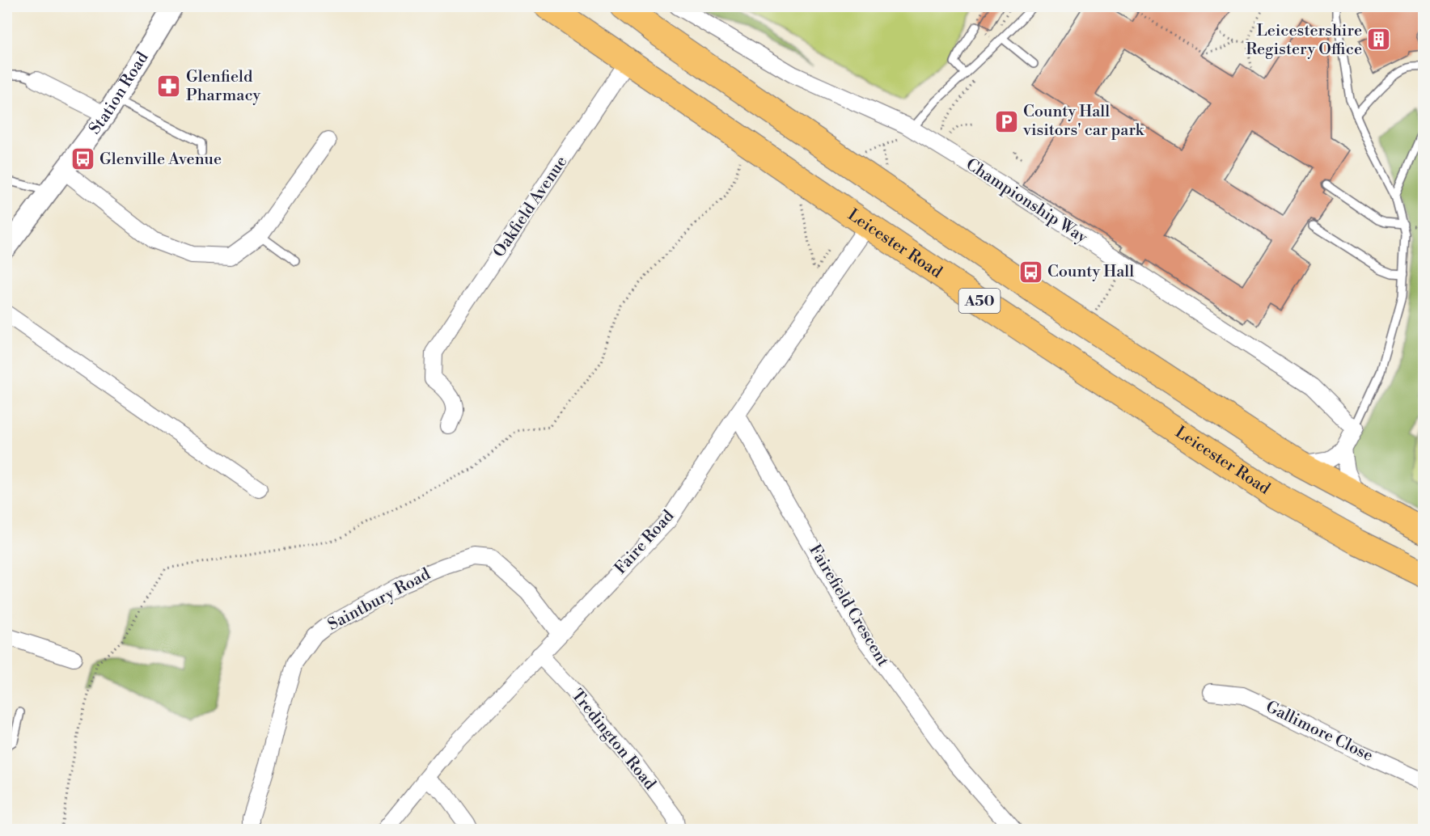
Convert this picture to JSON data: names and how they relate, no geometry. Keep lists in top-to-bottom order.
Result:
{
  "streets": {
    "highway": ["Leicester Road", "A50"],
    "street": [
      "Station Road",
      "Championship Way",
      "Oakfield Avenue",
      "Faire Road",
      "Saintbury Road",
      "Fairefield Crescent",
      "Gallimore Close",
      "Tredington Road"
    ]
  },
  "crossings": [
    ["Oakfield Avenue", "Leicester Road"],
    ["Leicester Road", "Faire Road"],
    ["Faire Road", "Saintbury Road"],
    ["Faire Road", "Fairefield Crescent"],
    ["Faire Road", "Tredington Road"]
  ],
  "places": {
    "building": ["Leicestershire Registery Office"],
    "pharmacy": ["Glenfield Pharmacy"],
    "parking": ["County Hall visitors' car park"],
    "bus stop": ["Glenville Avenue", "County Hall"]
  }
}
